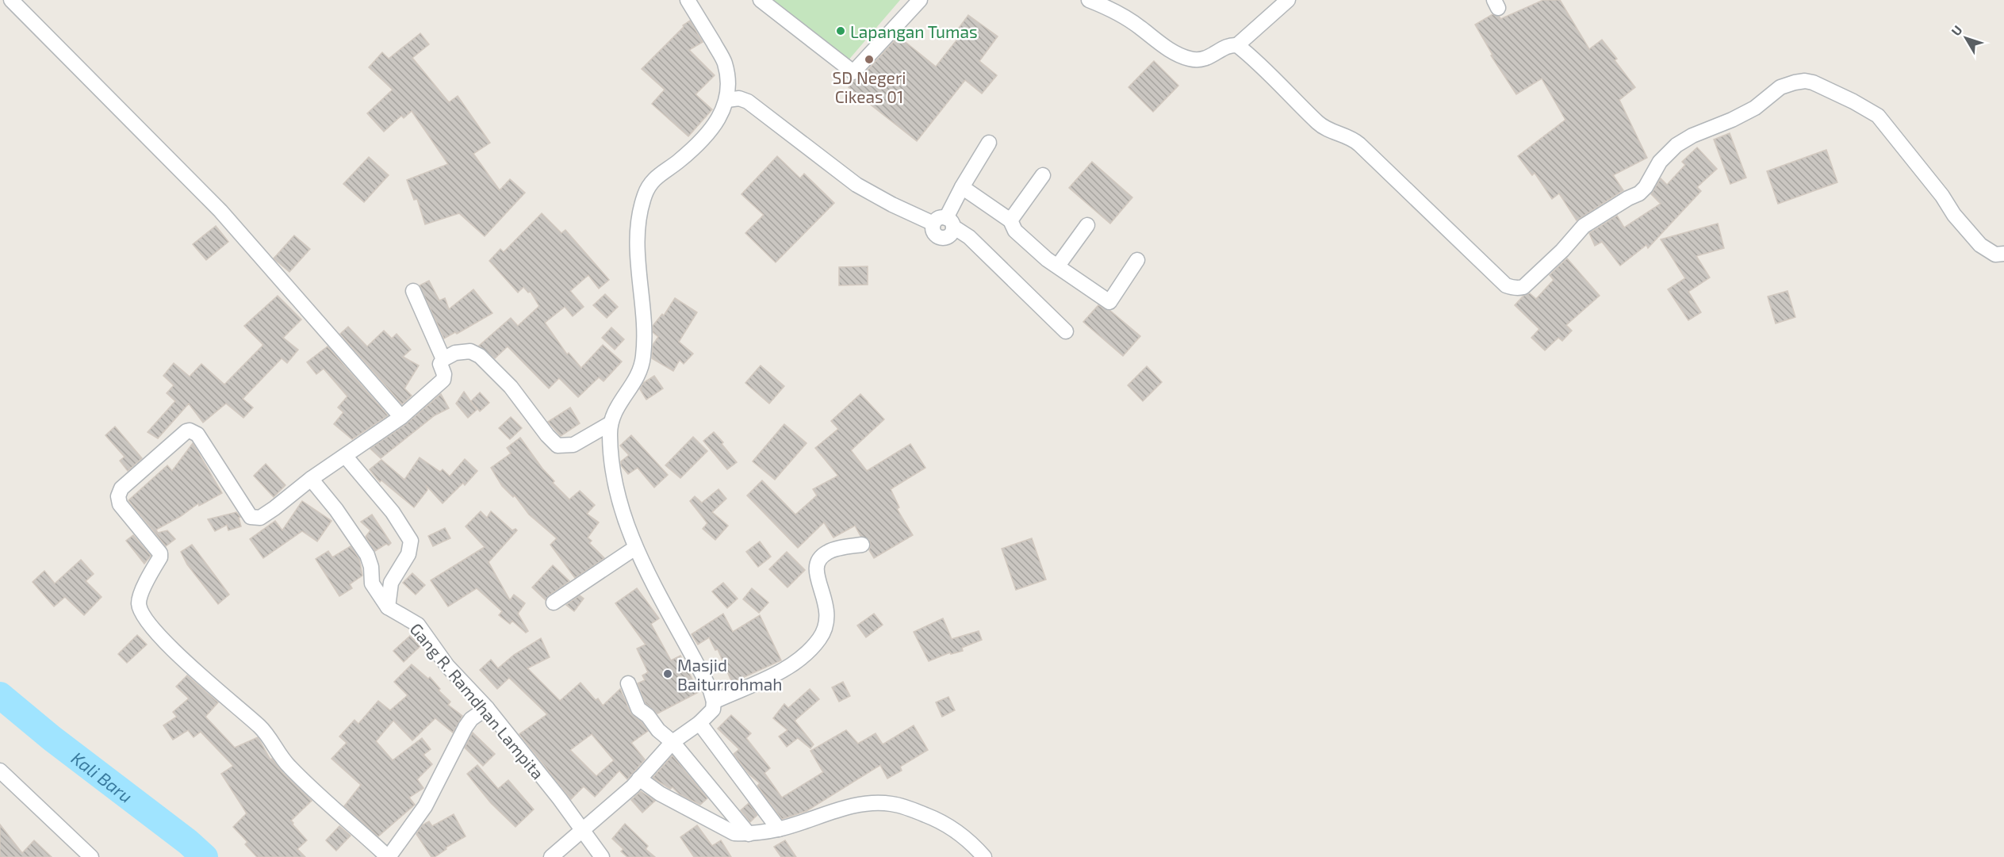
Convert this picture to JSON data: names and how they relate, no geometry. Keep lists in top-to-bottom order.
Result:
{
  "streets": {
    "street": ["Gang R. Ramdhan Lampita"]
  },
  "water": ["Kali Baru"],
  "places": ["Lapangan Tumas", "SD Negeri Cikeas 01", "Masjid Baiturrohmah"],
  "north": "top left"
}
